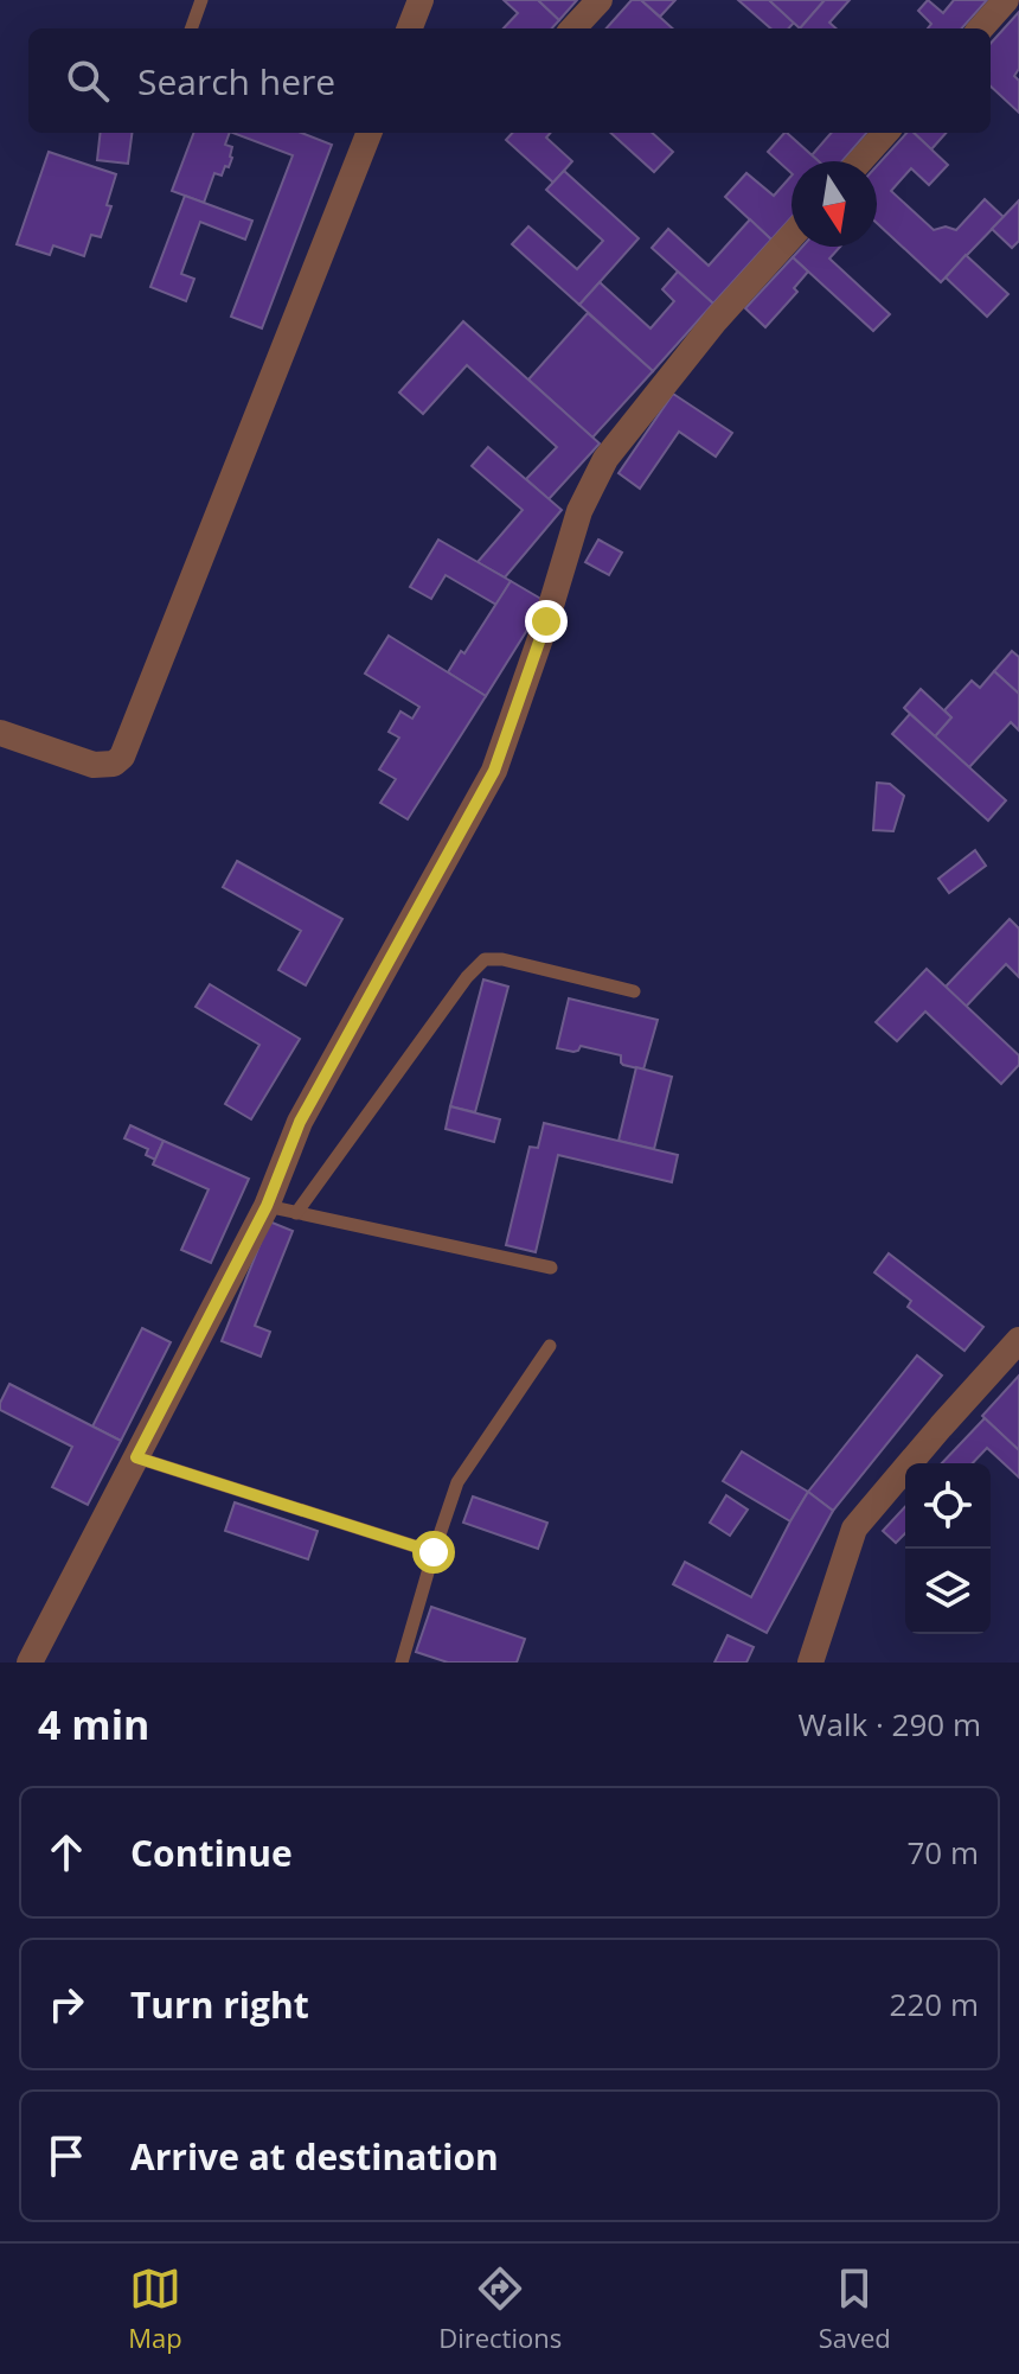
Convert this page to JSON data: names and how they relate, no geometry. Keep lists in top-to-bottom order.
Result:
{
  "north": "bottom",
  "page": {
    "search": "Search here",
    "heading": ["4 min", "Walk · 290 m"],
    "list": [
      ["Continue", "70 m"],
      ["Turn right", "220 m"],
      "Arrive at destination"
    ],
    "nav": ["Map", "Directions", "Saved"]
  }
}
